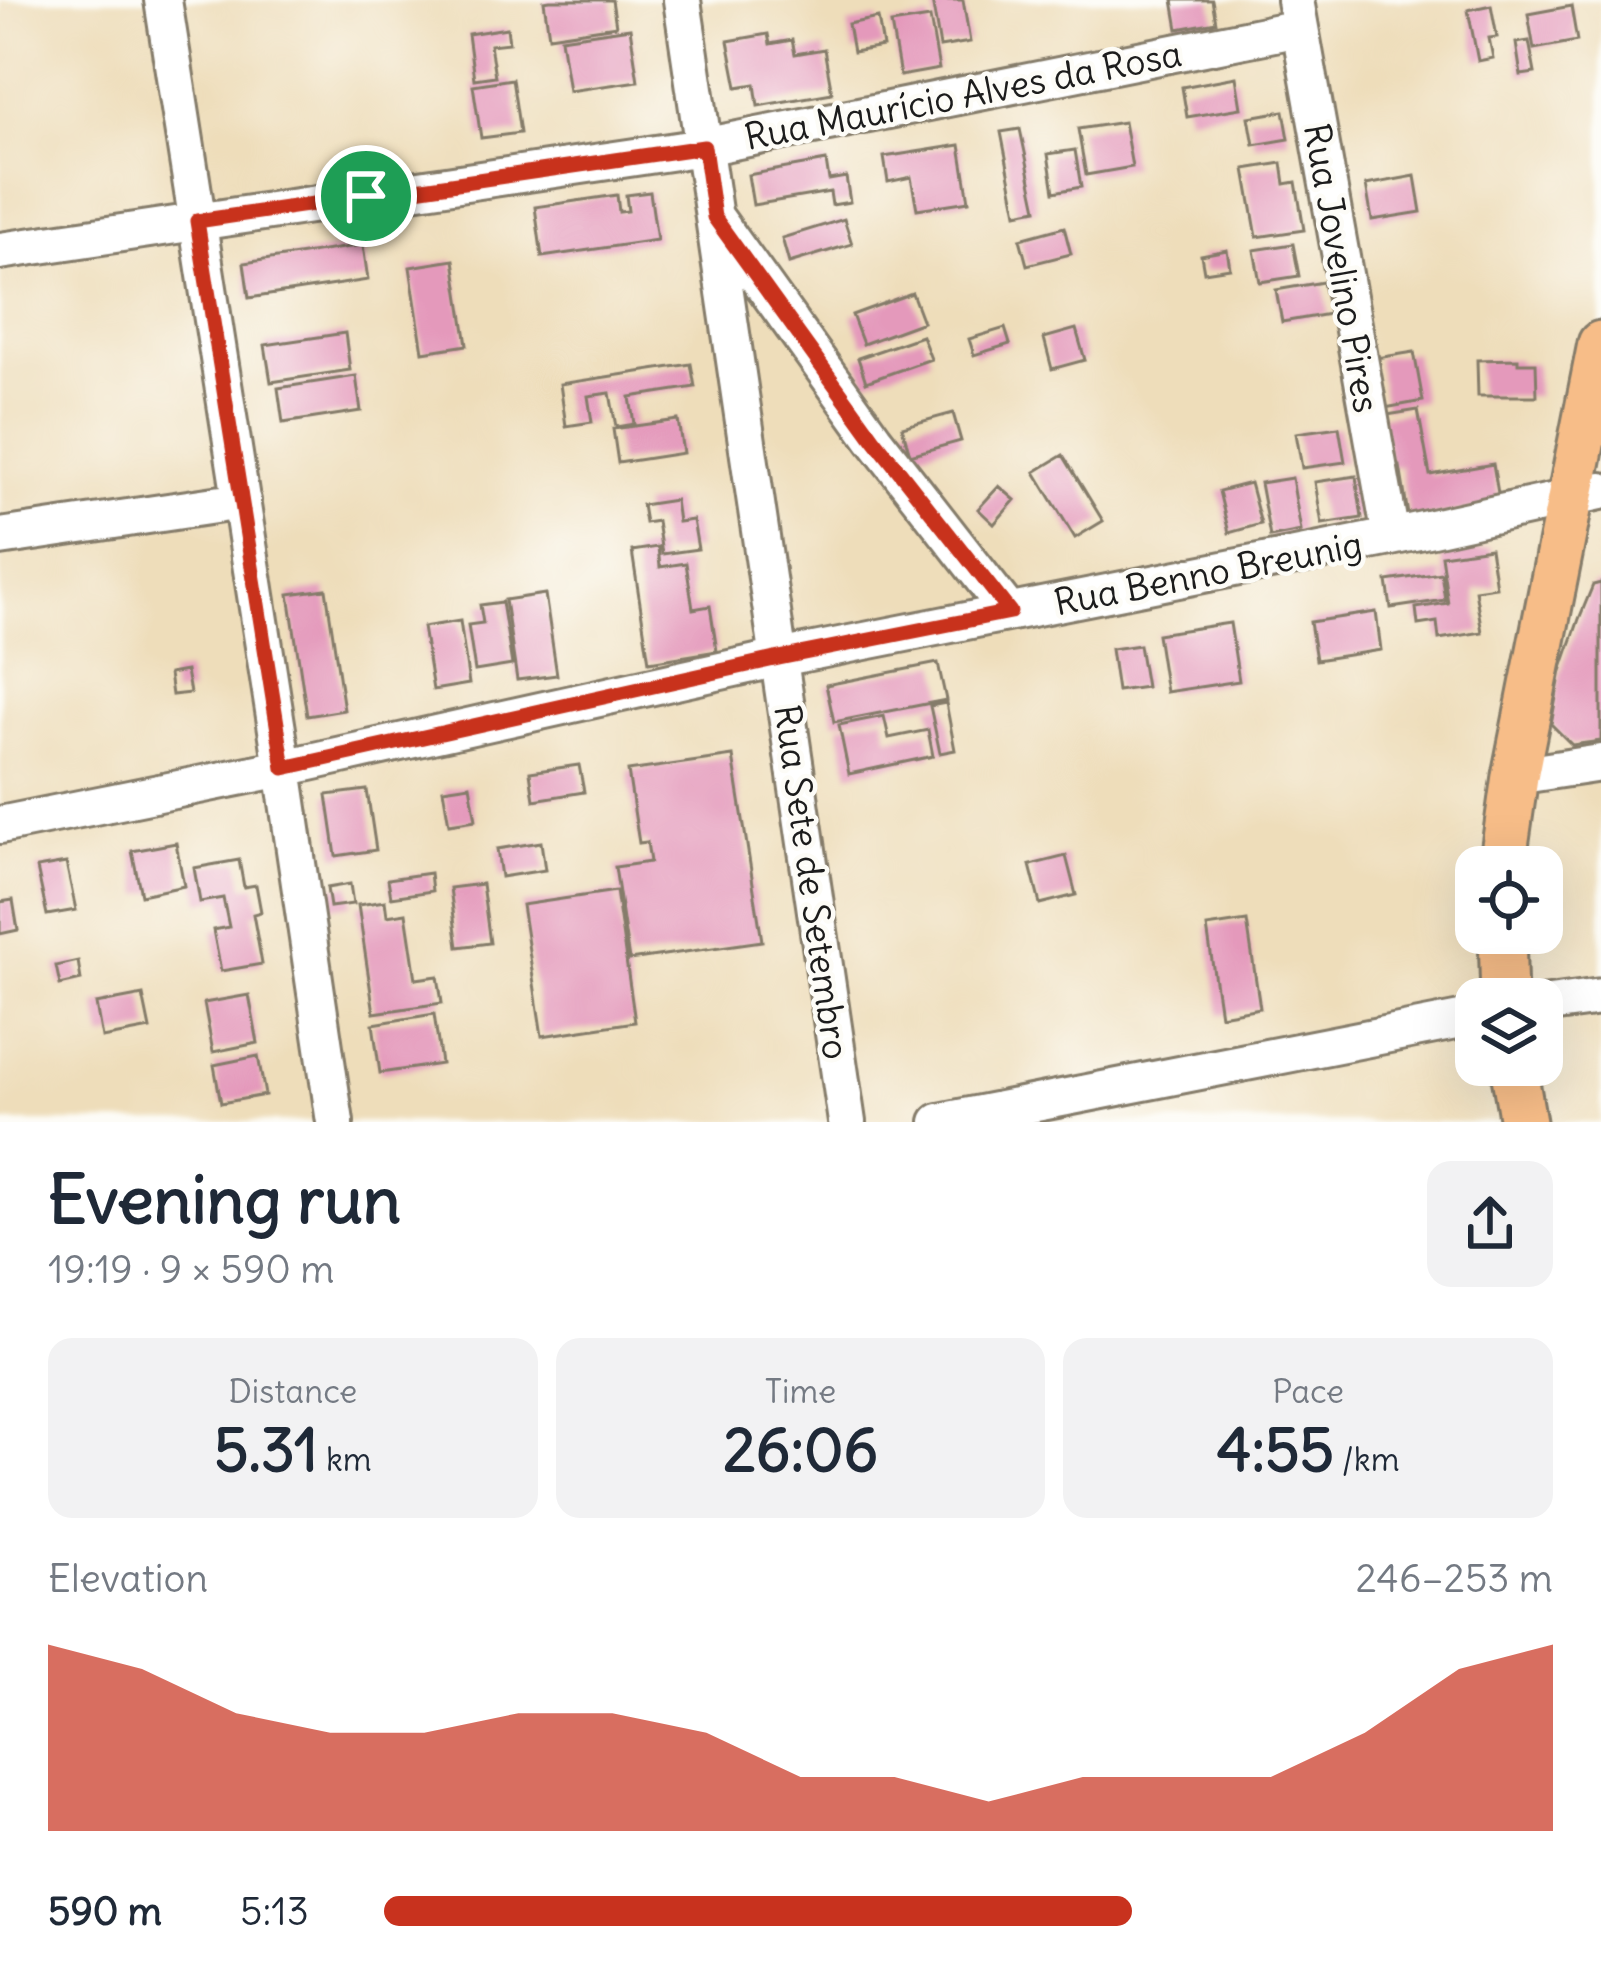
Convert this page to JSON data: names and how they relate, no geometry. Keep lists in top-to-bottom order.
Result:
{
  "streets": {
    "street": [
      "Rua Maurício Alves da Rosa",
      "Rua Jovelino Pires",
      "Rua Benno Breunig",
      "Rua Sete de Setembro"
    ]
  },
  "crossings": [
    ["Rua Maurício Alves da Rosa", "Rua Jovelino Pires"],
    ["Rua Maurício Alves da Rosa", "Rua Sete de Setembro"],
    ["Rua Jovelino Pires", "Rua Benno Breunig"],
    ["Rua Benno Breunig", "Rua Sete de Setembro"]
  ],
  "page": {
    "heading": ["Evening run", "19:19 · 9 × 590 m"],
    "stats": [
      ["Distance", "5.31 km"],
      ["Time", "26:06"],
      ["Pace", "4:55 /km"]
    ],
    "chart": ["Elevation", "246–253 m"],
    "list": [
      {
        "name": "590 m",
        "note": "5:13"
      }
    ]
  }
}
